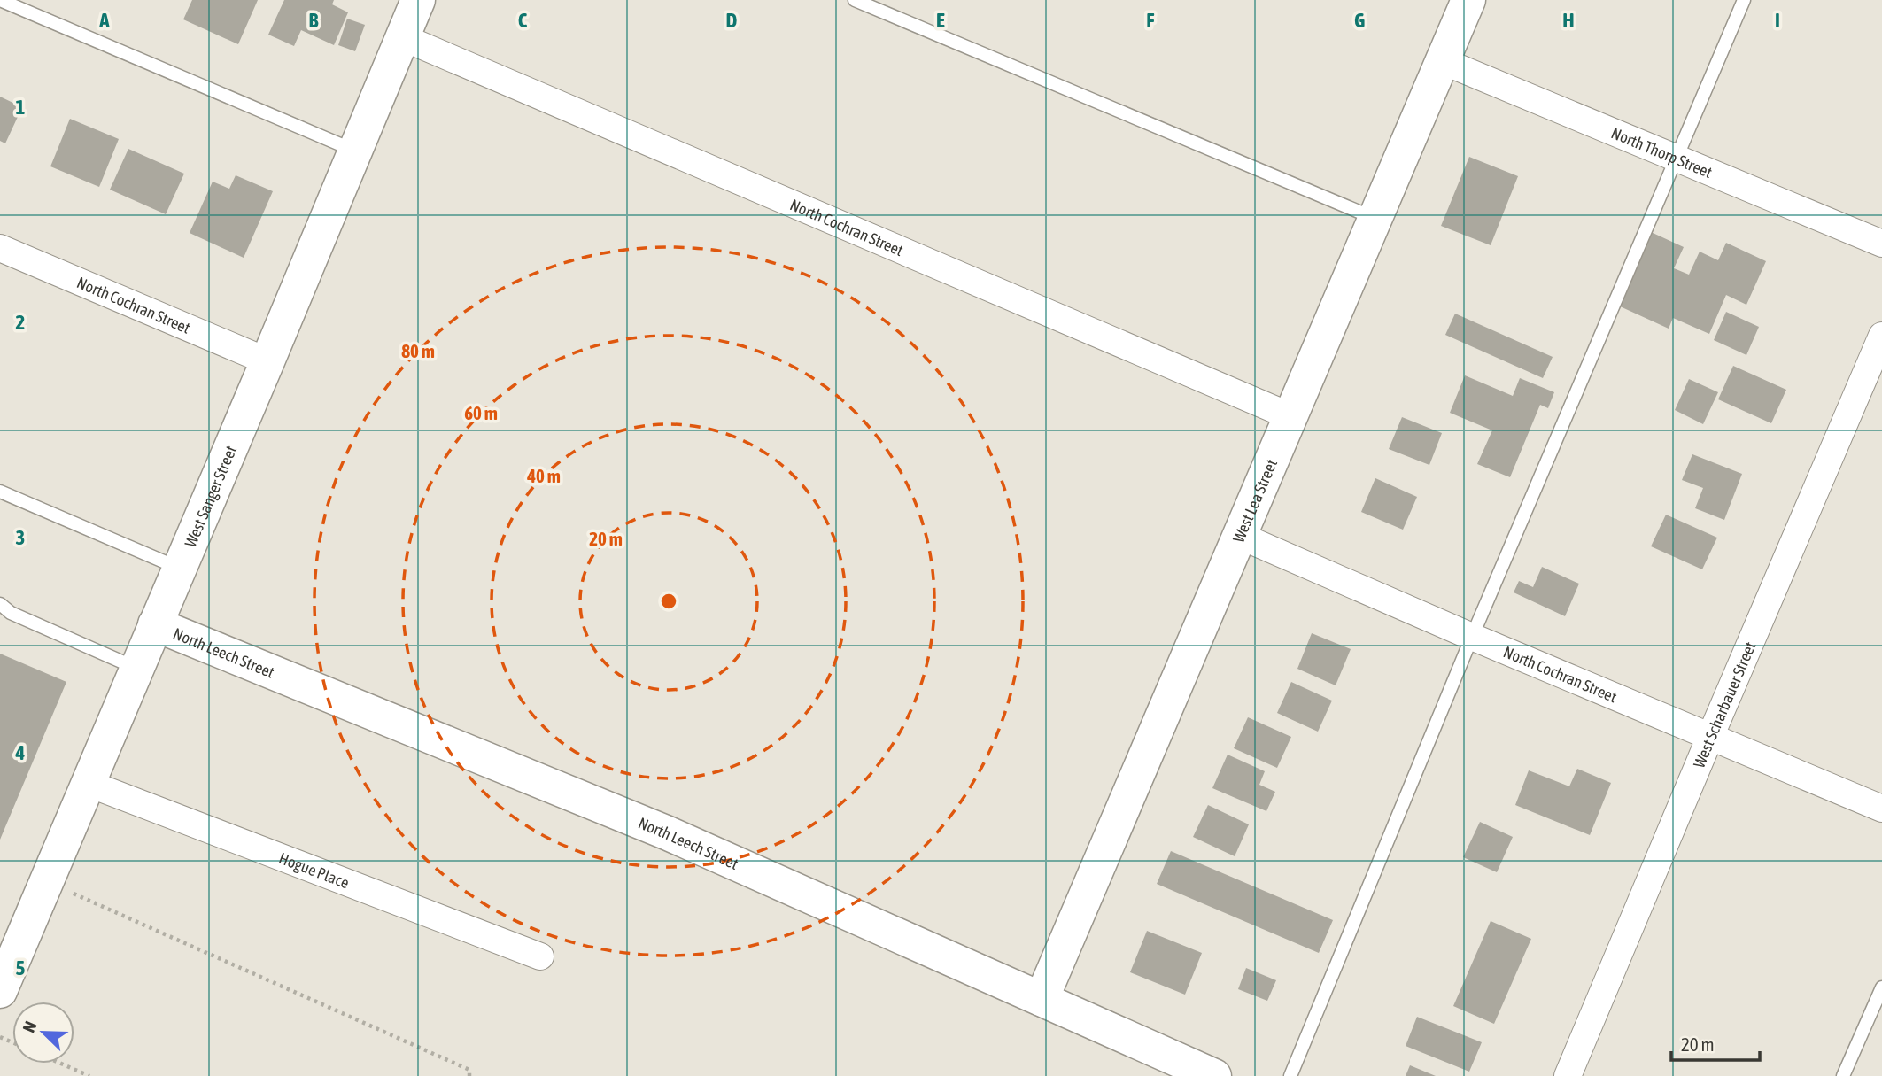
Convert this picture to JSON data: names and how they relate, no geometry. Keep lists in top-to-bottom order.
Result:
{
  "streets": {
    "street": [
      "North Thorp Street",
      "North Cochran Street",
      "West Sanger Street",
      "West Lea Street",
      "North Leech Street",
      "West Scharbauer Street",
      "Hogue Place"
    ]
  },
  "crossings": [
    ["North Thorp Street", "West Lea Street"],
    ["North Cochran Street", "West Sanger Street"],
    ["North Cochran Street", "West Lea Street"],
    ["North Cochran Street", "West Scharbauer Street"],
    ["West Sanger Street", "North Leech Street"],
    ["West Sanger Street", "Hogue Place"],
    ["West Lea Street", "North Leech Street"]
  ],
  "scale_bar": "20 m",
  "north": "top left",
  "grid": {
    "columns": [
      "A",
      "B",
      "C",
      "D",
      "E",
      "F",
      "G",
      "H",
      "I"
    ],
    "rows": [
      "1",
      "2",
      "3",
      "4",
      "5"
    ]
  },
  "rings": [
    "80 m",
    "60 m",
    "40 m",
    "20 m"
  ]
}
